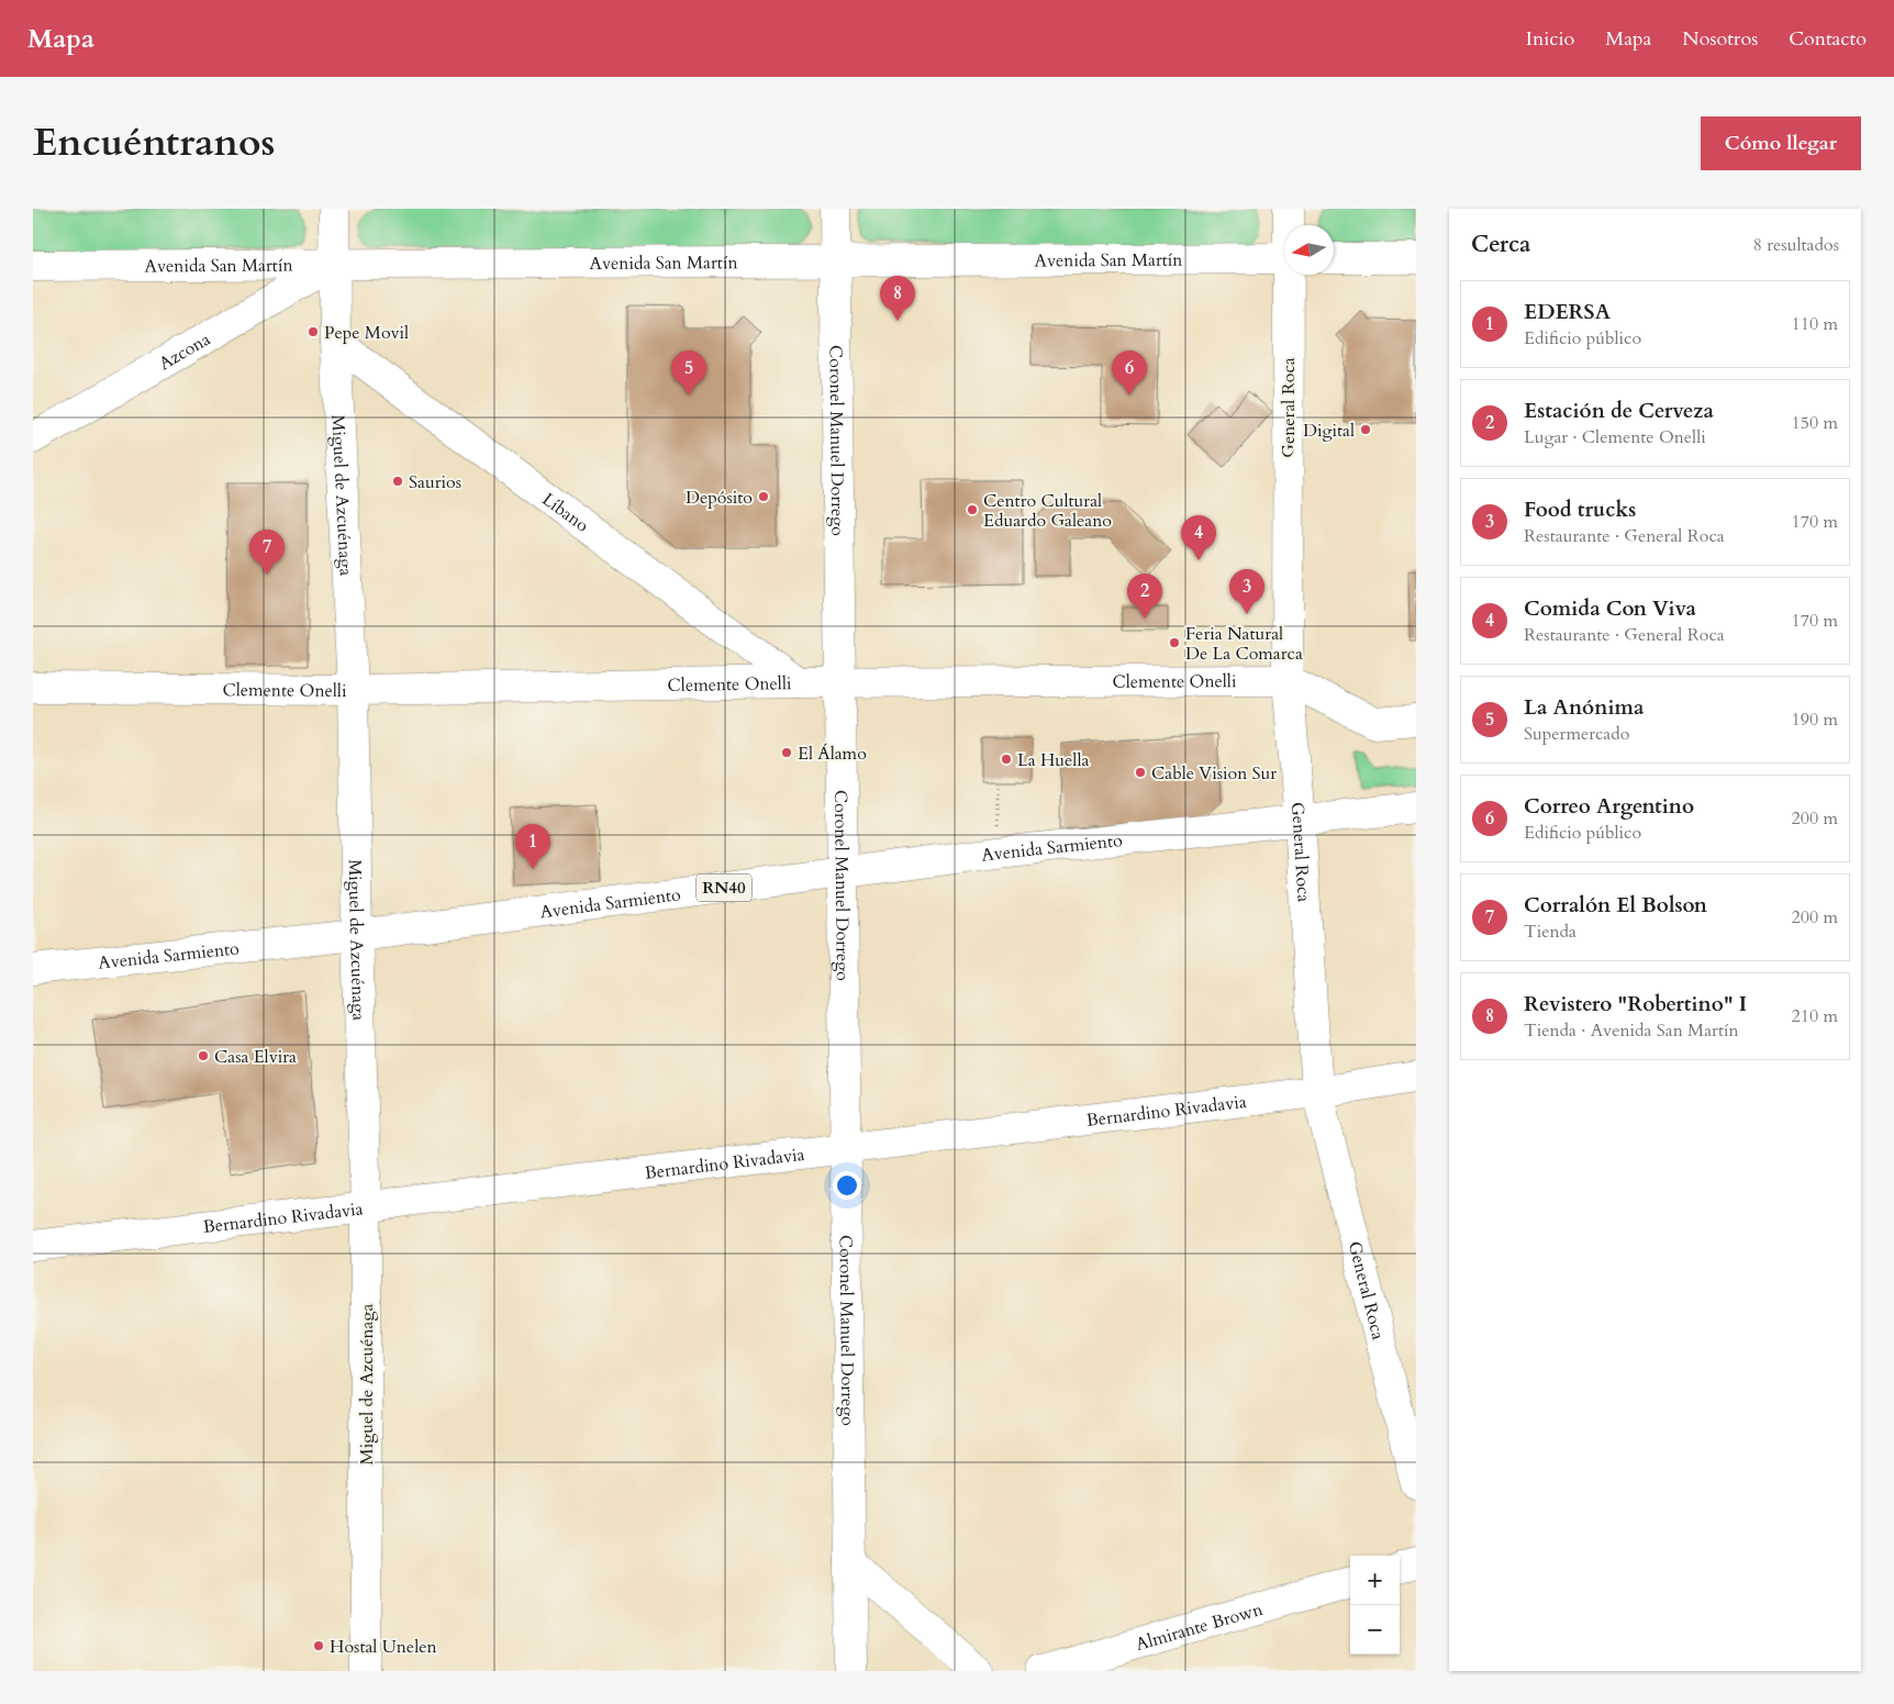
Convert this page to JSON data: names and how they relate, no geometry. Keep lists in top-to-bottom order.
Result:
{
  "streets": {
    "main road": [
      "Avenida San Martín",
      "Azcona",
      "General Roca",
      "Coronel Manuel Dorrego",
      "Miguel de Azcuénaga",
      "Líbano",
      "Clemente Onelli",
      "Avenida Sarmiento",
      "RN40",
      "Bernardino Rivadavia",
      "Almirante Brown"
    ]
  },
  "crossings": [
    ["Avenida San Martín", "Azcona"],
    ["Avenida San Martín", "Coronel Manuel Dorrego"],
    ["Avenida San Martín", "Miguel de Azcuénaga"],
    ["Azcona", "Miguel de Azcuénaga"],
    ["General Roca", "Clemente Onelli"],
    ["General Roca", "Avenida Sarmiento"],
    ["General Roca", "Bernardino Rivadavia"],
    ["Coronel Manuel Dorrego", "Clemente Onelli"],
    ["Coronel Manuel Dorrego", "Avenida Sarmiento"],
    ["Coronel Manuel Dorrego", "Bernardino Rivadavia"],
    ["Miguel de Azcuénaga", "Líbano"],
    ["Miguel de Azcuénaga", "Clemente Onelli"],
    ["Miguel de Azcuénaga", "Avenida Sarmiento"],
    ["Miguel de Azcuénaga", "Bernardino Rivadavia"],
    ["Líbano", "Clemente Onelli"]
  ],
  "places": [
    "Pepe Movil",
    "Digital",
    "Saurios",
    "Depósito",
    "Centro Cultural Eduardo Galeano",
    "Feria Natural De La Comarca",
    "El Álamo",
    "La Huella",
    "Cable Vision Sur",
    "Casa Elvira",
    "Hostal Unelen"
  ],
  "north": "left",
  "page": {
    "header": "Mapa",
    "nav": [
      "Inicio",
      "Mapa",
      "Nosotros",
      "Contacto"
    ],
    "title": "Encuéntranos",
    "buttons": "Cómo llegar",
    "heading": ["Cerca", "8 resultados"],
    "pins": [
      "8",
      "5",
      "6",
      "4",
      "7",
      "3",
      "2",
      "1"
    ],
    "list": [
      {
        "mark": "1",
        "name": "EDERSA",
        "note": "Edificio público",
        "value": "110 m"
      },
      {
        "mark": "2",
        "name": "Estación de Cerveza",
        "note": "Lugar · Clemente Onelli",
        "value": "150 m"
      },
      {
        "mark": "3",
        "name": "Food trucks",
        "note": "Restaurante · General Roca",
        "value": "170 m"
      },
      {
        "mark": "4",
        "name": "Comida Con Viva",
        "note": "Restaurante · General Roca",
        "value": "170 m"
      },
      {
        "mark": "5",
        "name": "La Anónima",
        "note": "Supermercado",
        "value": "190 m"
      },
      {
        "mark": "6",
        "name": "Correo Argentino",
        "note": "Edificio público",
        "value": "200 m"
      },
      {
        "mark": "7",
        "name": "Corralón El Bolson",
        "note": "Tienda",
        "value": "200 m"
      },
      {
        "mark": "8",
        "name": "Revistero \"Robertino\" I",
        "note": "Tienda · Avenida San Martín",
        "value": "210 m"
      }
    ],
    "map_buttons": ["+", "−"]
  }
}
